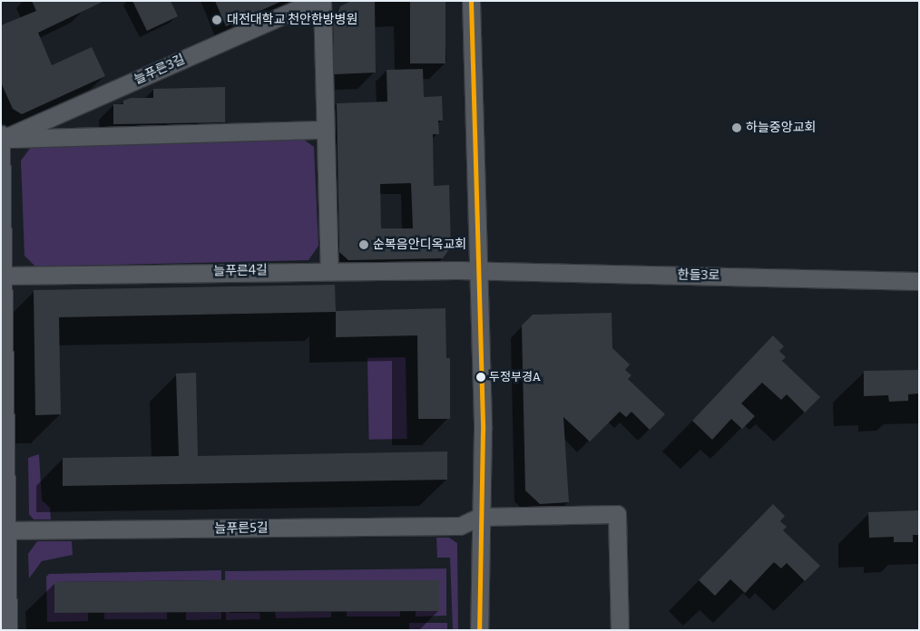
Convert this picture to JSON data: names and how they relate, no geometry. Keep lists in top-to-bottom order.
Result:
{
  "streets": {
    "street": [
      "늘푸른3길",
      "늘푸른4길",
      "한들3로",
      "늘푸른5길"
    ]
  },
  "crossings": [
    ["늘푸른4길", "한들3로"]
  ],
  "places": [
    "대전대학교 천안한방병원",
    "하늘중앙교회",
    "순복음안디옥교회",
    "두정부경A"
  ]
}
